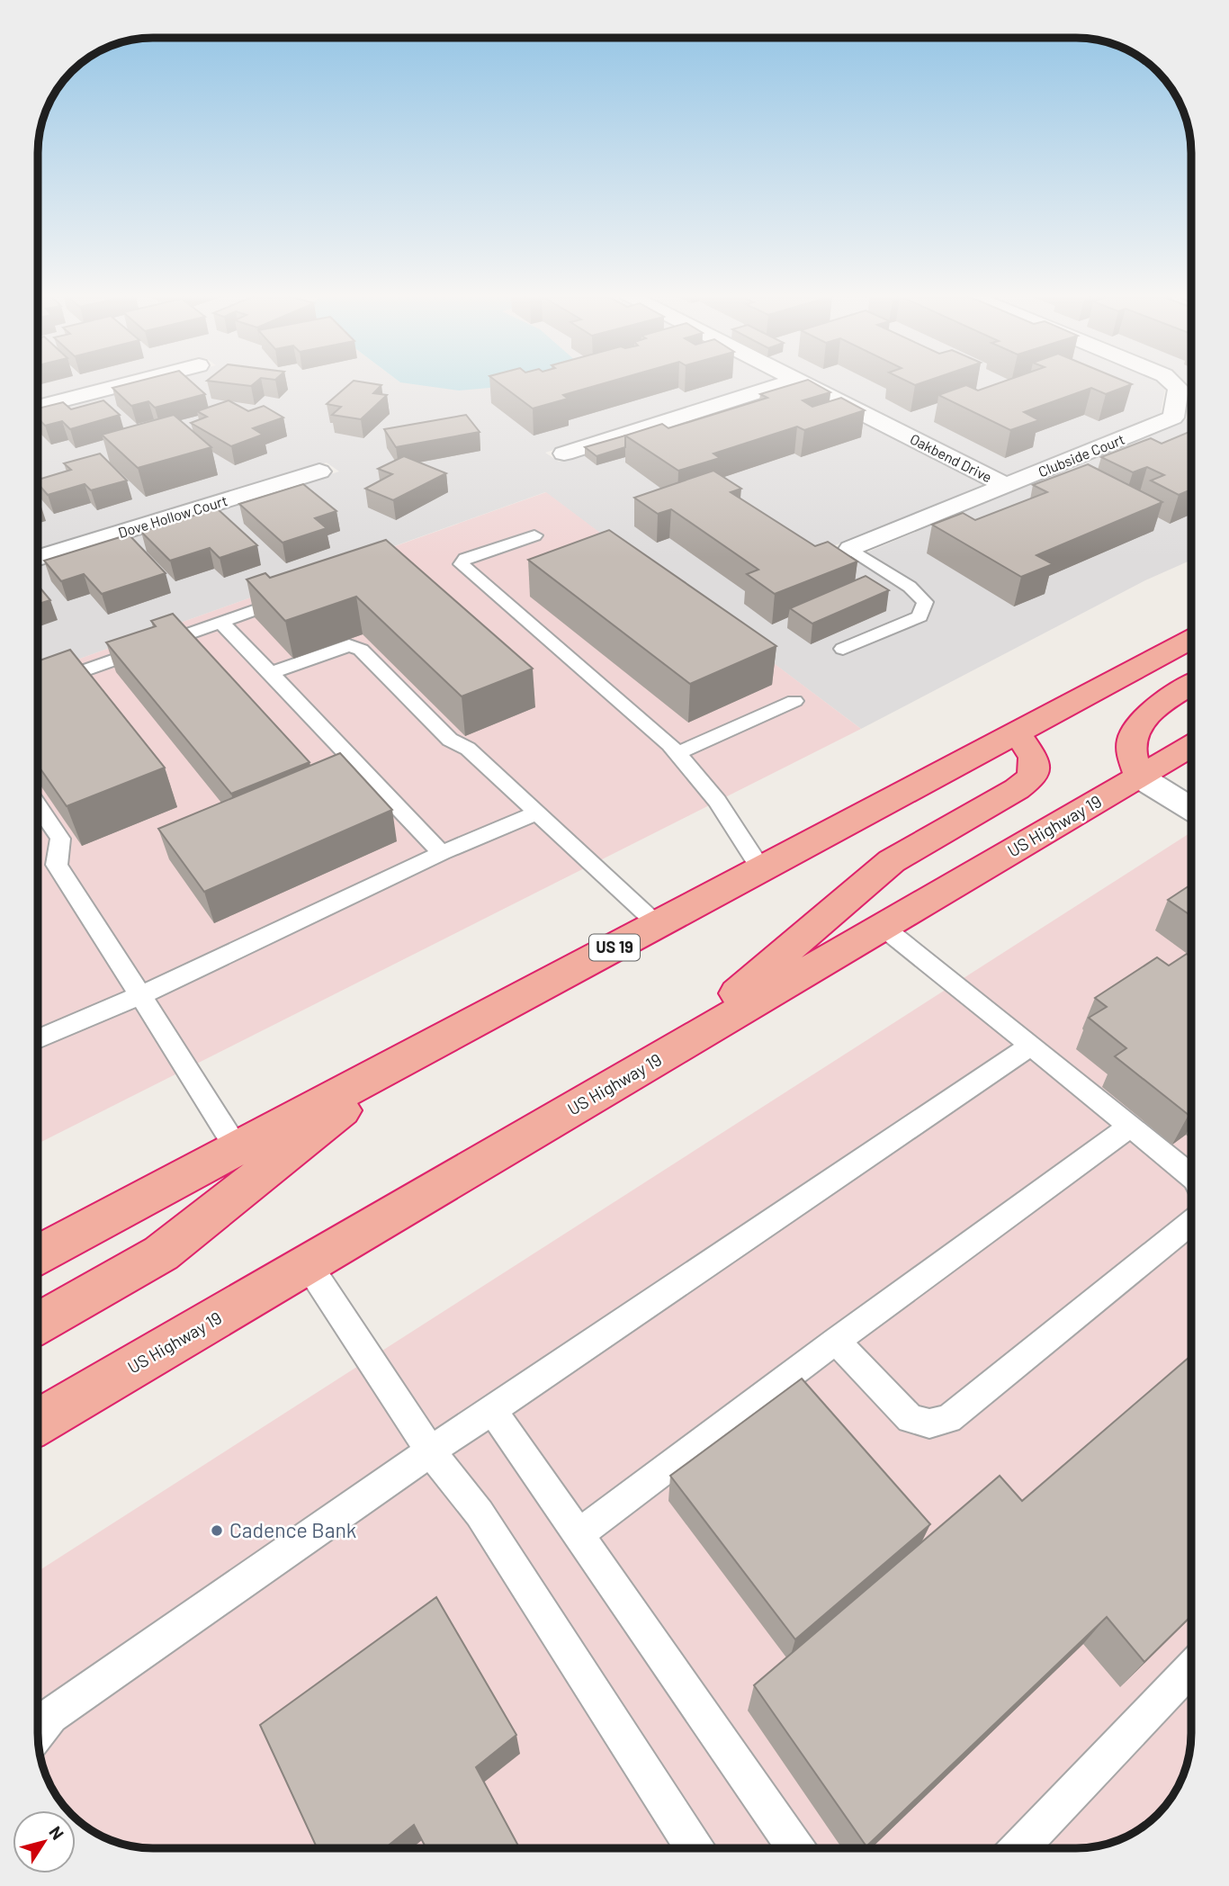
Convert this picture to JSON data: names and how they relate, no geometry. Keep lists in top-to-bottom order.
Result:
{
  "streets": {
    "highway": ["US Highway 19", "US 19"],
    "street": ["Clubside Court", "Oakbend Drive", "Dove Hollow Court"]
  },
  "crossings": [
    ["Clubside Court", "Oakbend Drive"]
  ],
  "places": ["Cadence Bank"],
  "north": "top right"
}
